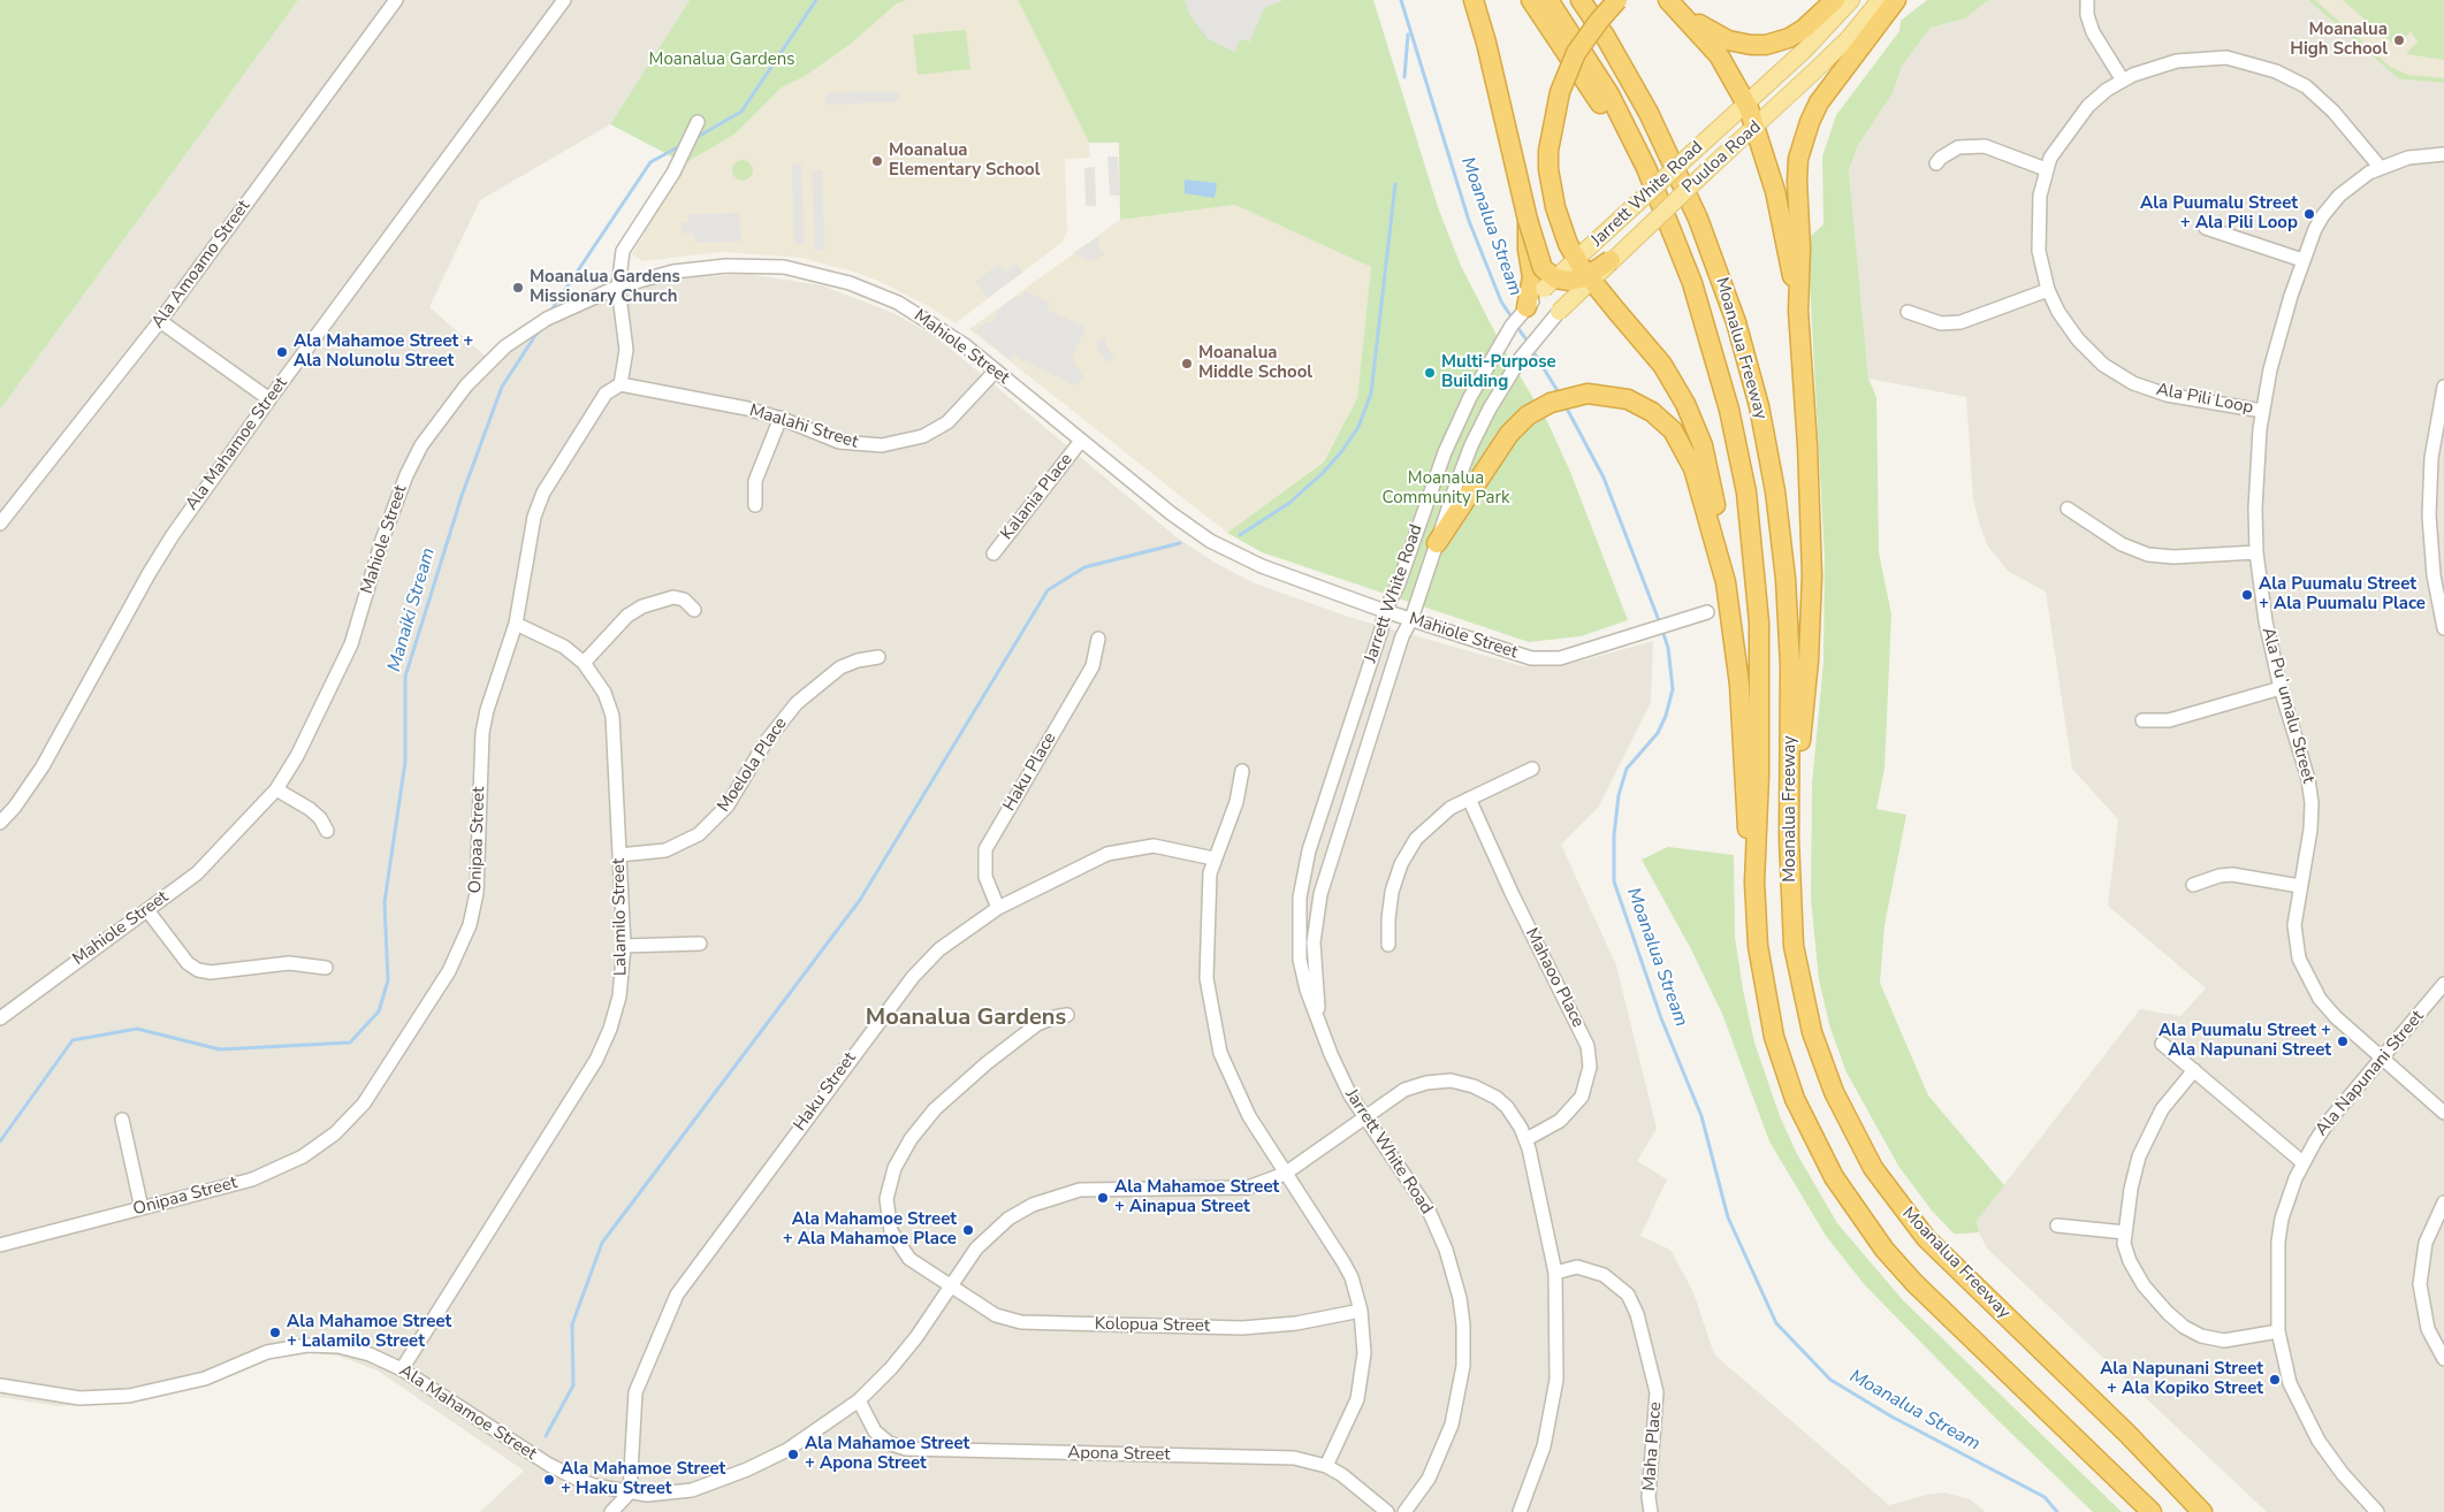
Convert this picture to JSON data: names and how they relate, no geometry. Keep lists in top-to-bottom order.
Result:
{
  "streets": {
    "highway": ["Moanalua Freeway"],
    "main road": ["Puuloa Road", "Jarrett White Road"],
    "street": [
      "Ala Amoamo Street",
      "Mahiole Street",
      "Ala Pili Loop",
      "Maalahi Street",
      "Ala Mahamoe Street",
      "Kalania Place",
      "Ala Puʻumalu Street",
      "Moelola Place",
      "Haku Place",
      "Onipaa Street",
      "Lalamilo Street",
      "Mahaoo Place",
      "Ala Napunani Street",
      "Haku Street",
      "Kolopua Street",
      "Maha Place",
      "Apona Street"
    ]
  },
  "crossings": [
    ["Puuloa Road", "Jarrett White Road"],
    ["Jarrett White Road", "Mahiole Street"],
    ["Jarrett White Road", "Ala Mahamoe Street"],
    ["Mahiole Street", "Maalahi Street"],
    ["Mahiole Street", "Kalania Place"],
    ["Ala Pili Loop", "Ala Puʻumalu Street"],
    ["Maalahi Street", "Onipaa Street"],
    ["Ala Mahamoe Street", "Lalamilo Street"],
    ["Ala Mahamoe Street", "Mahaoo Place"],
    ["Ala Mahamoe Street", "Haku Street"],
    ["Ala Mahamoe Street", "Kolopua Street"],
    ["Ala Mahamoe Street", "Maha Place"],
    ["Ala Mahamoe Street", "Apona Street"],
    ["Ala Puʻumalu Street", "Ala Napunani Street"],
    ["Moelola Place", "Lalamilo Street"],
    ["Haku Place", "Haku Street"],
    ["Onipaa Street", "Lalamilo Street"]
  ],
  "districts": ["Moanalua Gardens"],
  "water": ["Moanalua Stream", "Manaiki Stream"],
  "parks": ["Moanalua Gardens", "Moanalua Community Park"],
  "places": [
    "Moanalua High School",
    "Moanalua Elementary School",
    "Ala Puumalu Street + Ala Pili Loop",
    "Moanalua Gardens Missionary Church",
    "Ala Mahamoe Street + Ala Nolunolu Street",
    "Moanalua Middle School",
    "Multi-Purpose Building",
    "Ala Puumalu Street + Ala Puumalu Place",
    "Ala Puumalu Street + Ala Napunani Street",
    "Ala Mahamoe Street + Ainapua Street",
    "Ala Mahamoe Street + Ala Mahamoe Place",
    "Ala Mahamoe Street + Lalamilo Street",
    "Ala Napunani Street + Ala Kopiko Street",
    "Ala Mahamoe Street + Apona Street",
    "Ala Mahamoe Street + Haku Street"
  ]
}
